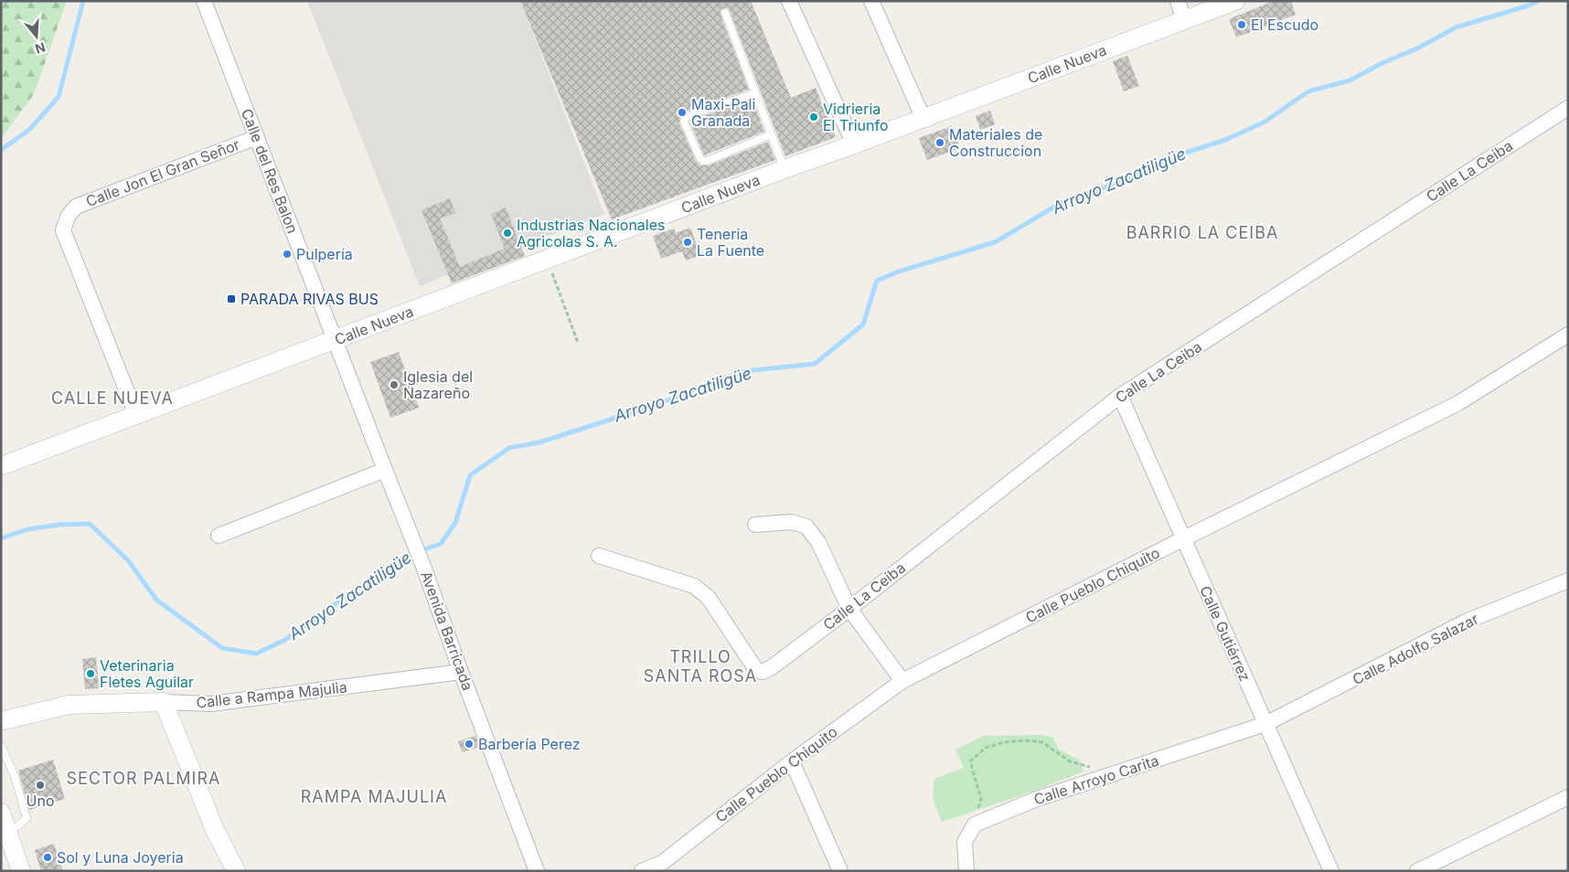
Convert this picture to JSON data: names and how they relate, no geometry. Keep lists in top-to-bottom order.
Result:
{
  "streets": {
    "street": [
      "Calle Nueva",
      "Calle del Res Balon",
      "Calle La Ceiba",
      "Calle Jon El Gran Señor",
      "Calle Pueblo Chiquito",
      "Avenida Barricada",
      "Calle Gutiérrez",
      "Calle Adolfo Salazar",
      "Calle a Rampa Majulia",
      "Calle Arroyo Carita"
    ]
  },
  "crossings": [
    ["Calle Nueva", "Calle del Res Balon"],
    ["Calle Nueva", "Calle Jon El Gran Señor"],
    ["Calle Nueva", "Avenida Barricada"],
    ["Calle del Res Balon", "Calle Jon El Gran Señor"],
    ["Calle del Res Balon", "Avenida Barricada"],
    ["Calle La Ceiba", "Calle Gutiérrez"],
    ["Calle Pueblo Chiquito", "Calle Gutiérrez"],
    ["Avenida Barricada", "Calle a Rampa Majulia"],
    ["Calle Gutiérrez", "Calle Adolfo Salazar"],
    ["Calle Gutiérrez", "Calle Arroyo Carita"],
    ["Calle Adolfo Salazar", "Calle Arroyo Carita"]
  ],
  "districts": [
    "BARRIO LA CEIBA",
    "CALLE NUEVA",
    "TRILLO SANTA ROSA",
    "SECTOR PALMIRA",
    "RAMPA MAJULIA"
  ],
  "water": ["Arroyo Zacatiligüe"],
  "places": {
    "other": [
      "El Escudo",
      "Maxi-Pali Granada",
      "Vidrieria El Triunfo",
      "Materiales de Construccion",
      "Industrias Nacionales Agricolas S. A.",
      "Teneria La Fuente",
      "Pulpería",
      "Iglesia del Nazareño",
      "Veterinaria Fletes Aguilar",
      "Barbería Perez",
      "Uno",
      "Sol y Luna Joyeria"
    ],
    "transit": ["PARADA RIVAS BUS"]
  },
  "north": "bottom"
}
